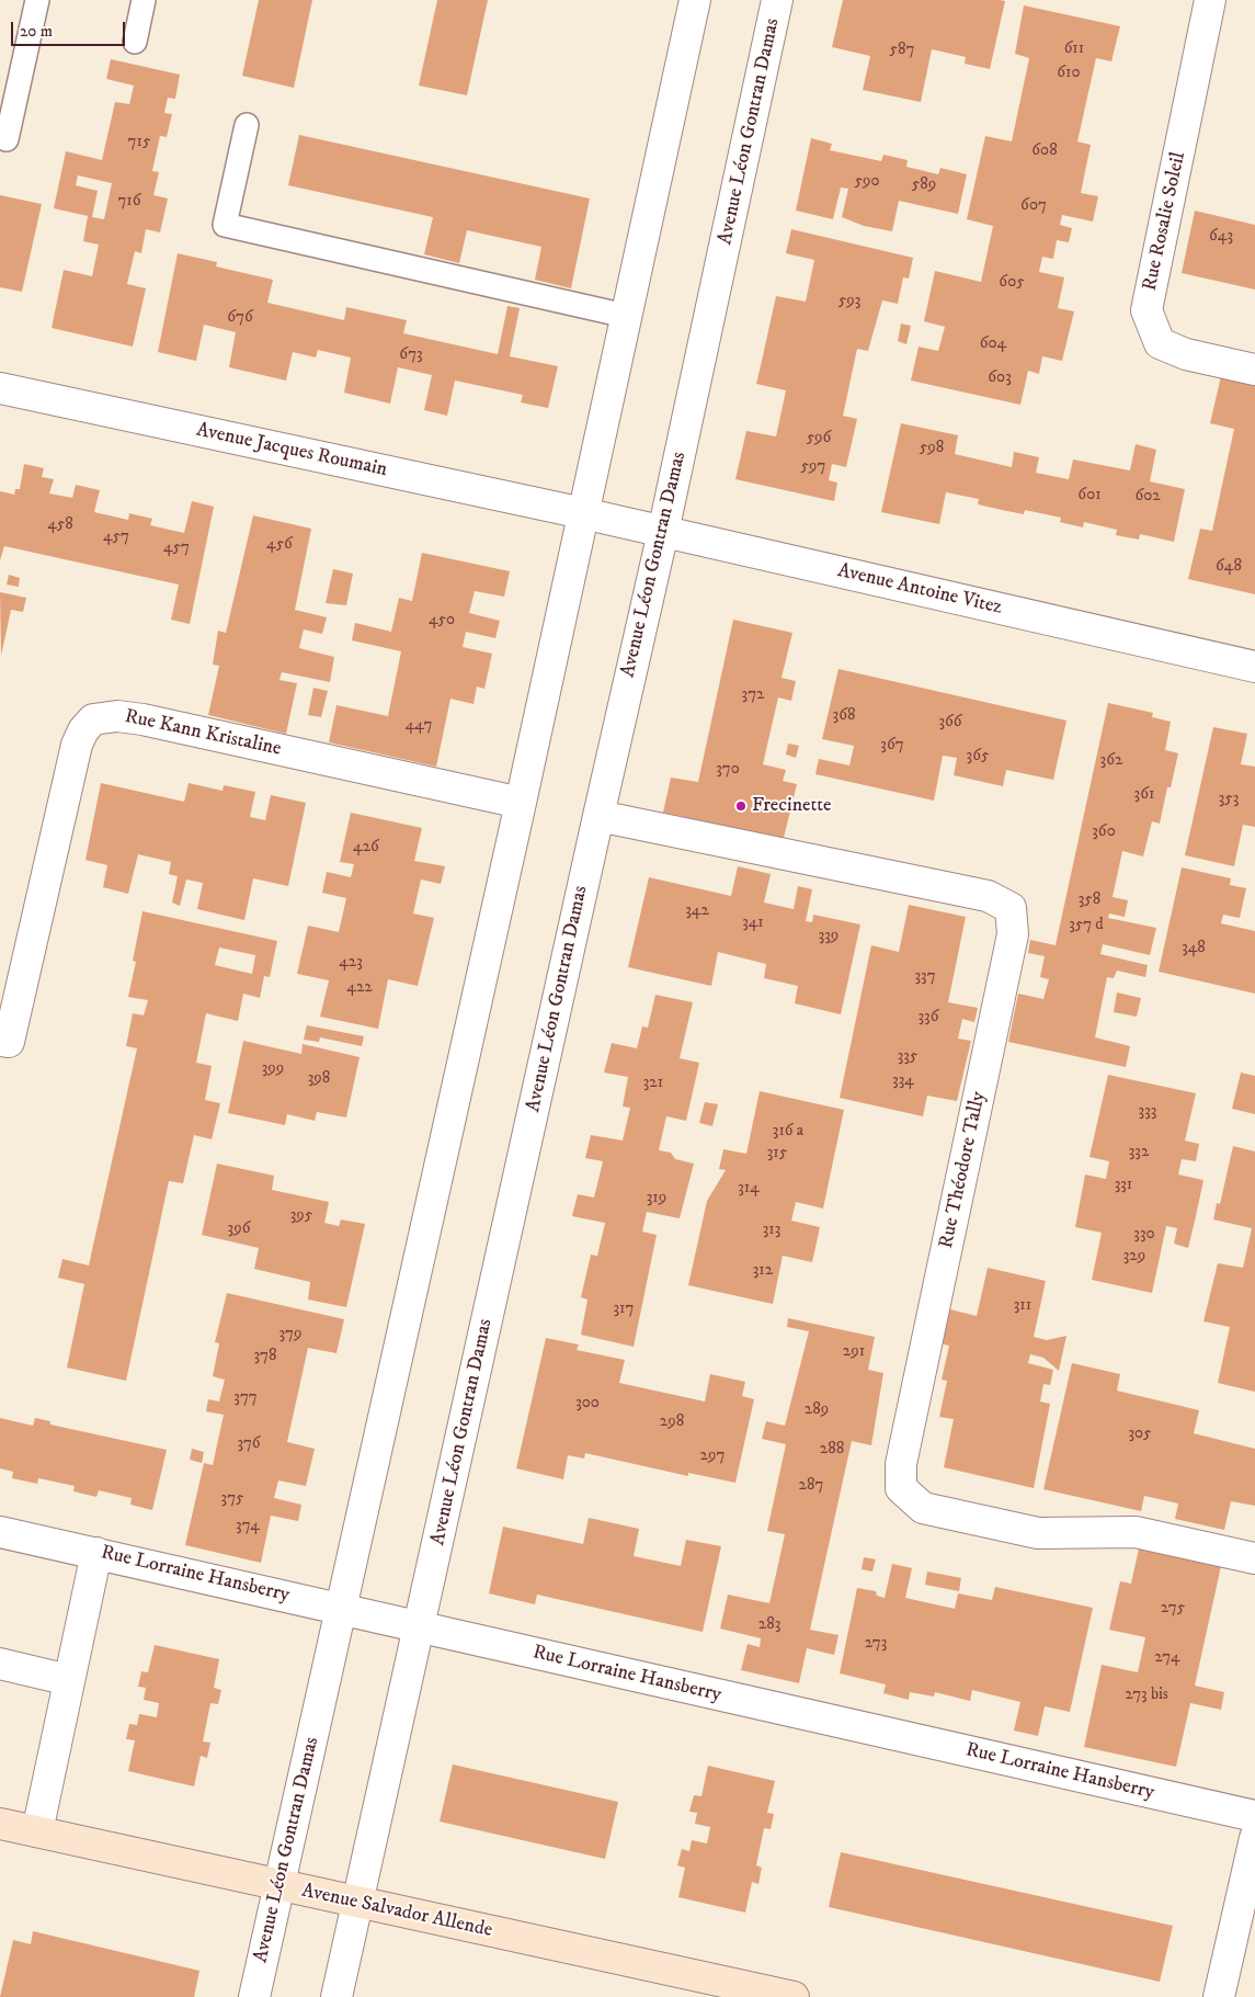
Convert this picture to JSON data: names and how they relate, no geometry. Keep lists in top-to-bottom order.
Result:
{
  "streets": {
    "main road": ["Avenue Salvador Allende"],
    "street": [
      "Avenue Léon Gontran Damas",
      "Rue Rosalie Soleil",
      "Avenue Jacques Roumain",
      "Avenue Antoine Vitez",
      "Rue Kann Kristaline",
      "Rue Théodore Tally",
      "Rue Lorraine Hansberry"
    ]
  },
  "crossings": [
    ["Avenue Léon Gontran Damas", "Avenue Jacques Roumain"],
    ["Avenue Léon Gontran Damas", "Avenue Antoine Vitez"],
    ["Avenue Léon Gontran Damas", "Rue Kann Kristaline"],
    ["Avenue Léon Gontran Damas", "Rue Théodore Tally"],
    ["Avenue Léon Gontran Damas", "Rue Lorraine Hansberry"],
    ["Avenue Léon Gontran Damas", "Avenue Salvador Allende"],
    ["Avenue Jacques Roumain", "Avenue Antoine Vitez"]
  ],
  "places": ["Frecinette"],
  "house_numbers": [
    "611",
    "587",
    "610",
    "715",
    "608",
    "590",
    "589",
    "716",
    "607",
    "643",
    "605",
    "593",
    "676",
    "604",
    "673",
    "603",
    "596",
    "598",
    "597",
    "601",
    "602",
    "458",
    "457",
    "456",
    "457",
    "648",
    "450",
    "372",
    "368",
    "366",
    "447",
    "367",
    "365",
    "362",
    "370",
    "361",
    "353",
    "360",
    "426",
    "358",
    "342",
    "341",
    "357 d",
    "339",
    "348",
    "423",
    "337",
    "422",
    "336",
    "335",
    "399",
    "398",
    "334",
    "321",
    "333",
    "316 a",
    "332",
    "315",
    "331",
    "314",
    "319",
    "395",
    "396",
    "313",
    "330",
    "329",
    "312",
    "311",
    "317",
    "379",
    "291",
    "378",
    "377",
    "300",
    "289",
    "298",
    "305",
    "376",
    "288",
    "297",
    "287",
    "375",
    "374",
    "275",
    "283",
    "273",
    "274",
    "273 bis"
  ],
  "scale_bar": "20 m"
}
